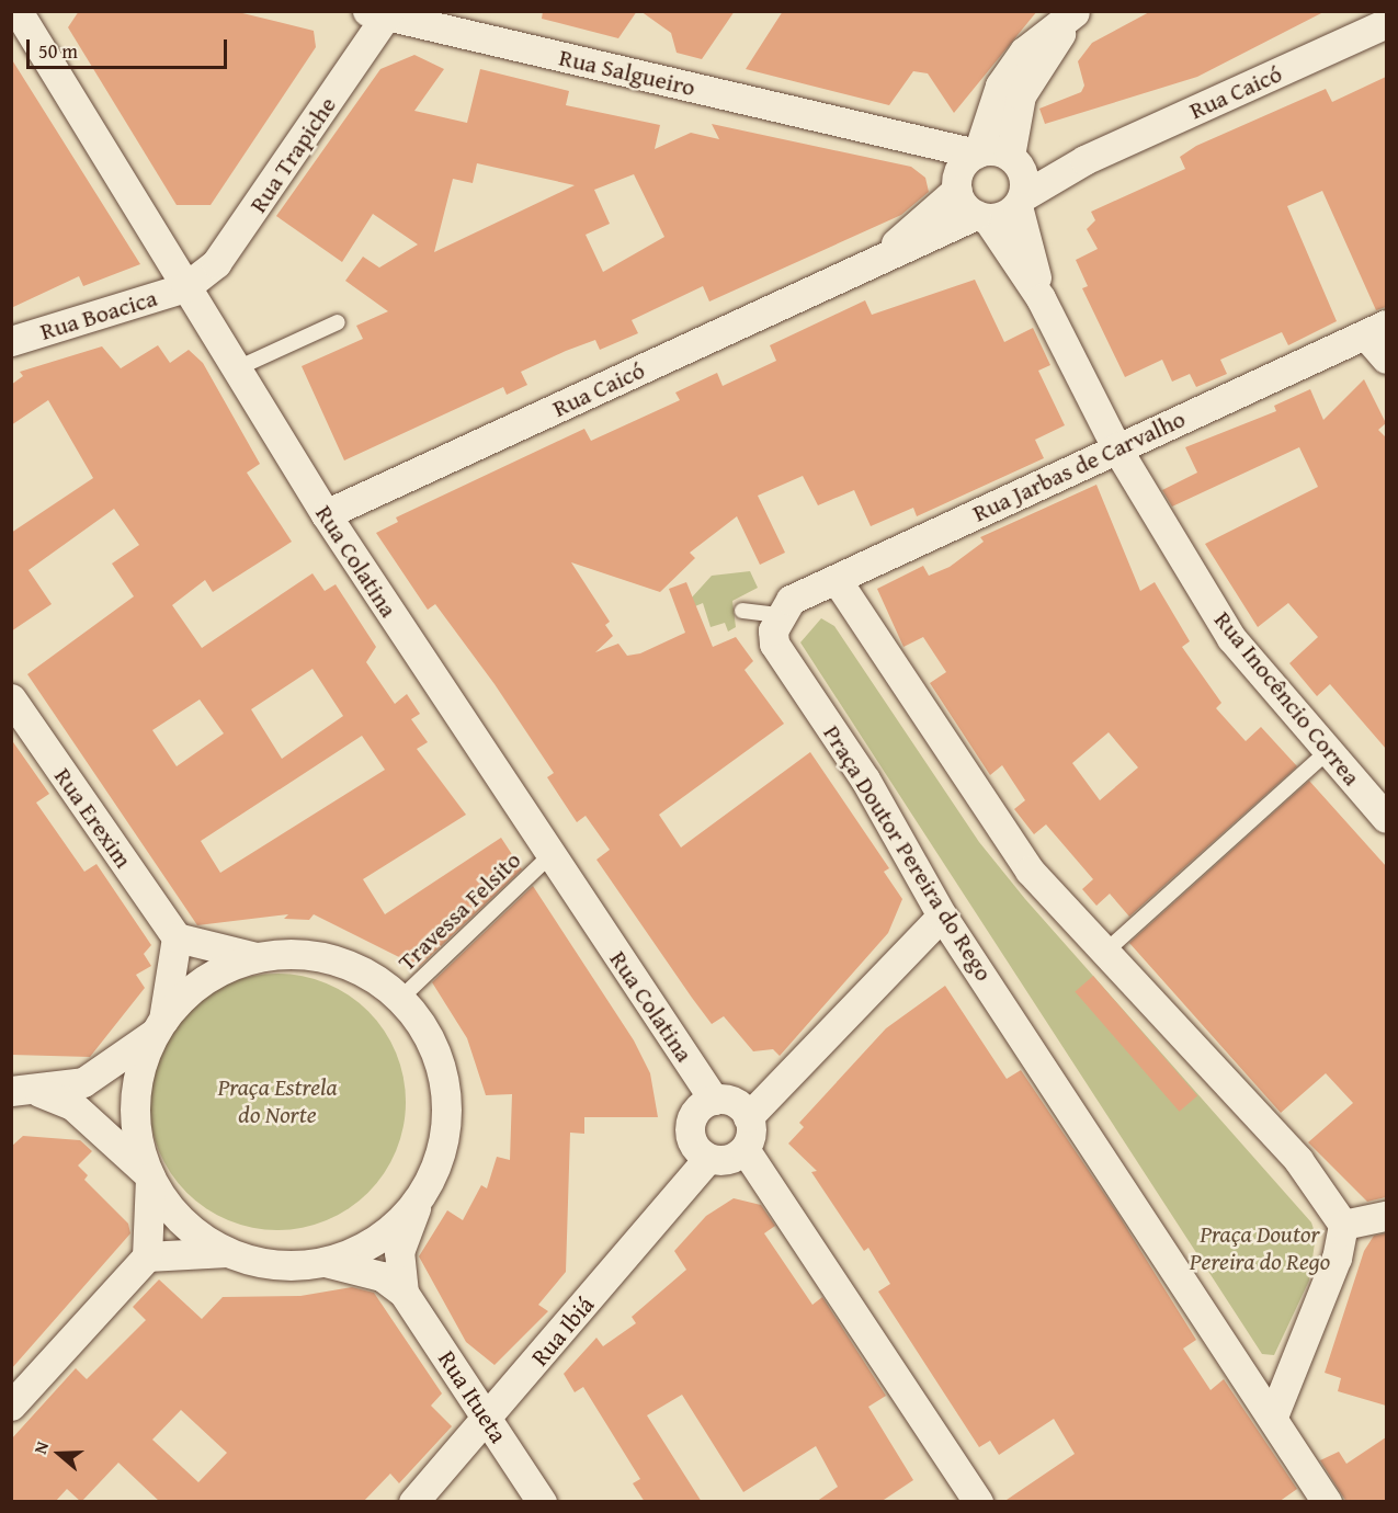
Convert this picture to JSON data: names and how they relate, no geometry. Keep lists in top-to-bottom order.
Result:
{
  "streets": {
    "street": [
      "Rua Salgueiro",
      "Rua Caicó",
      "Rua Trapiche",
      "Rua Boacica",
      "Rua Jarbas de Carvalho",
      "Rua Colatina",
      "Rua Inocêncio Correa",
      "Rua Erexim",
      "Praça Doutor Pereira do Rego",
      "Rua Ibiá",
      "Rua Itueta"
    ],
    "lane": ["Travessa Felsito"]
  },
  "crossings": [
    ["Rua Salgueiro", "Rua Caicó"],
    ["Rua Salgueiro", "Rua Trapiche"],
    ["Rua Salgueiro", "Rua Inocêncio Correa"],
    ["Rua Caicó", "Rua Colatina"],
    ["Rua Caicó", "Rua Inocêncio Correa"],
    ["Rua Trapiche", "Rua Boacica"],
    ["Rua Trapiche", "Rua Colatina"],
    ["Rua Boacica", "Rua Colatina"],
    ["Rua Jarbas de Carvalho", "Rua Inocêncio Correa"],
    ["Rua Jarbas de Carvalho", "Praça Doutor Pereira do Rego"],
    ["Rua Colatina", "Travessa Felsito"],
    ["Rua Colatina", "Rua Ibiá"],
    ["Rua Ibiá", "Rua Itueta"]
  ],
  "parks": ["Praça Estrela do Norte", "Praça Doutor Pereira do Rego"],
  "scale_bar": "50 m",
  "north": "left"
}
